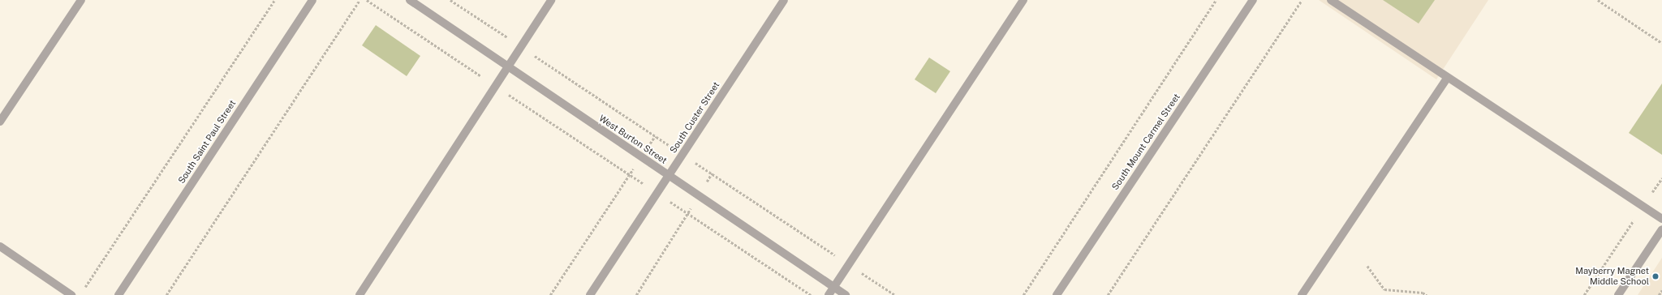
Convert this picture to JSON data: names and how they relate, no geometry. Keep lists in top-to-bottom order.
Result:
{
  "streets": {
    "street": [
      "South Custer Street",
      "West Burton Street",
      "South Saint Paul Street",
      "South Mount Carmel Street"
    ]
  },
  "crossings": [
    ["South Custer Street", "West Burton Street"]
  ],
  "places": ["Mayberry Magnet Middle School"]
}
